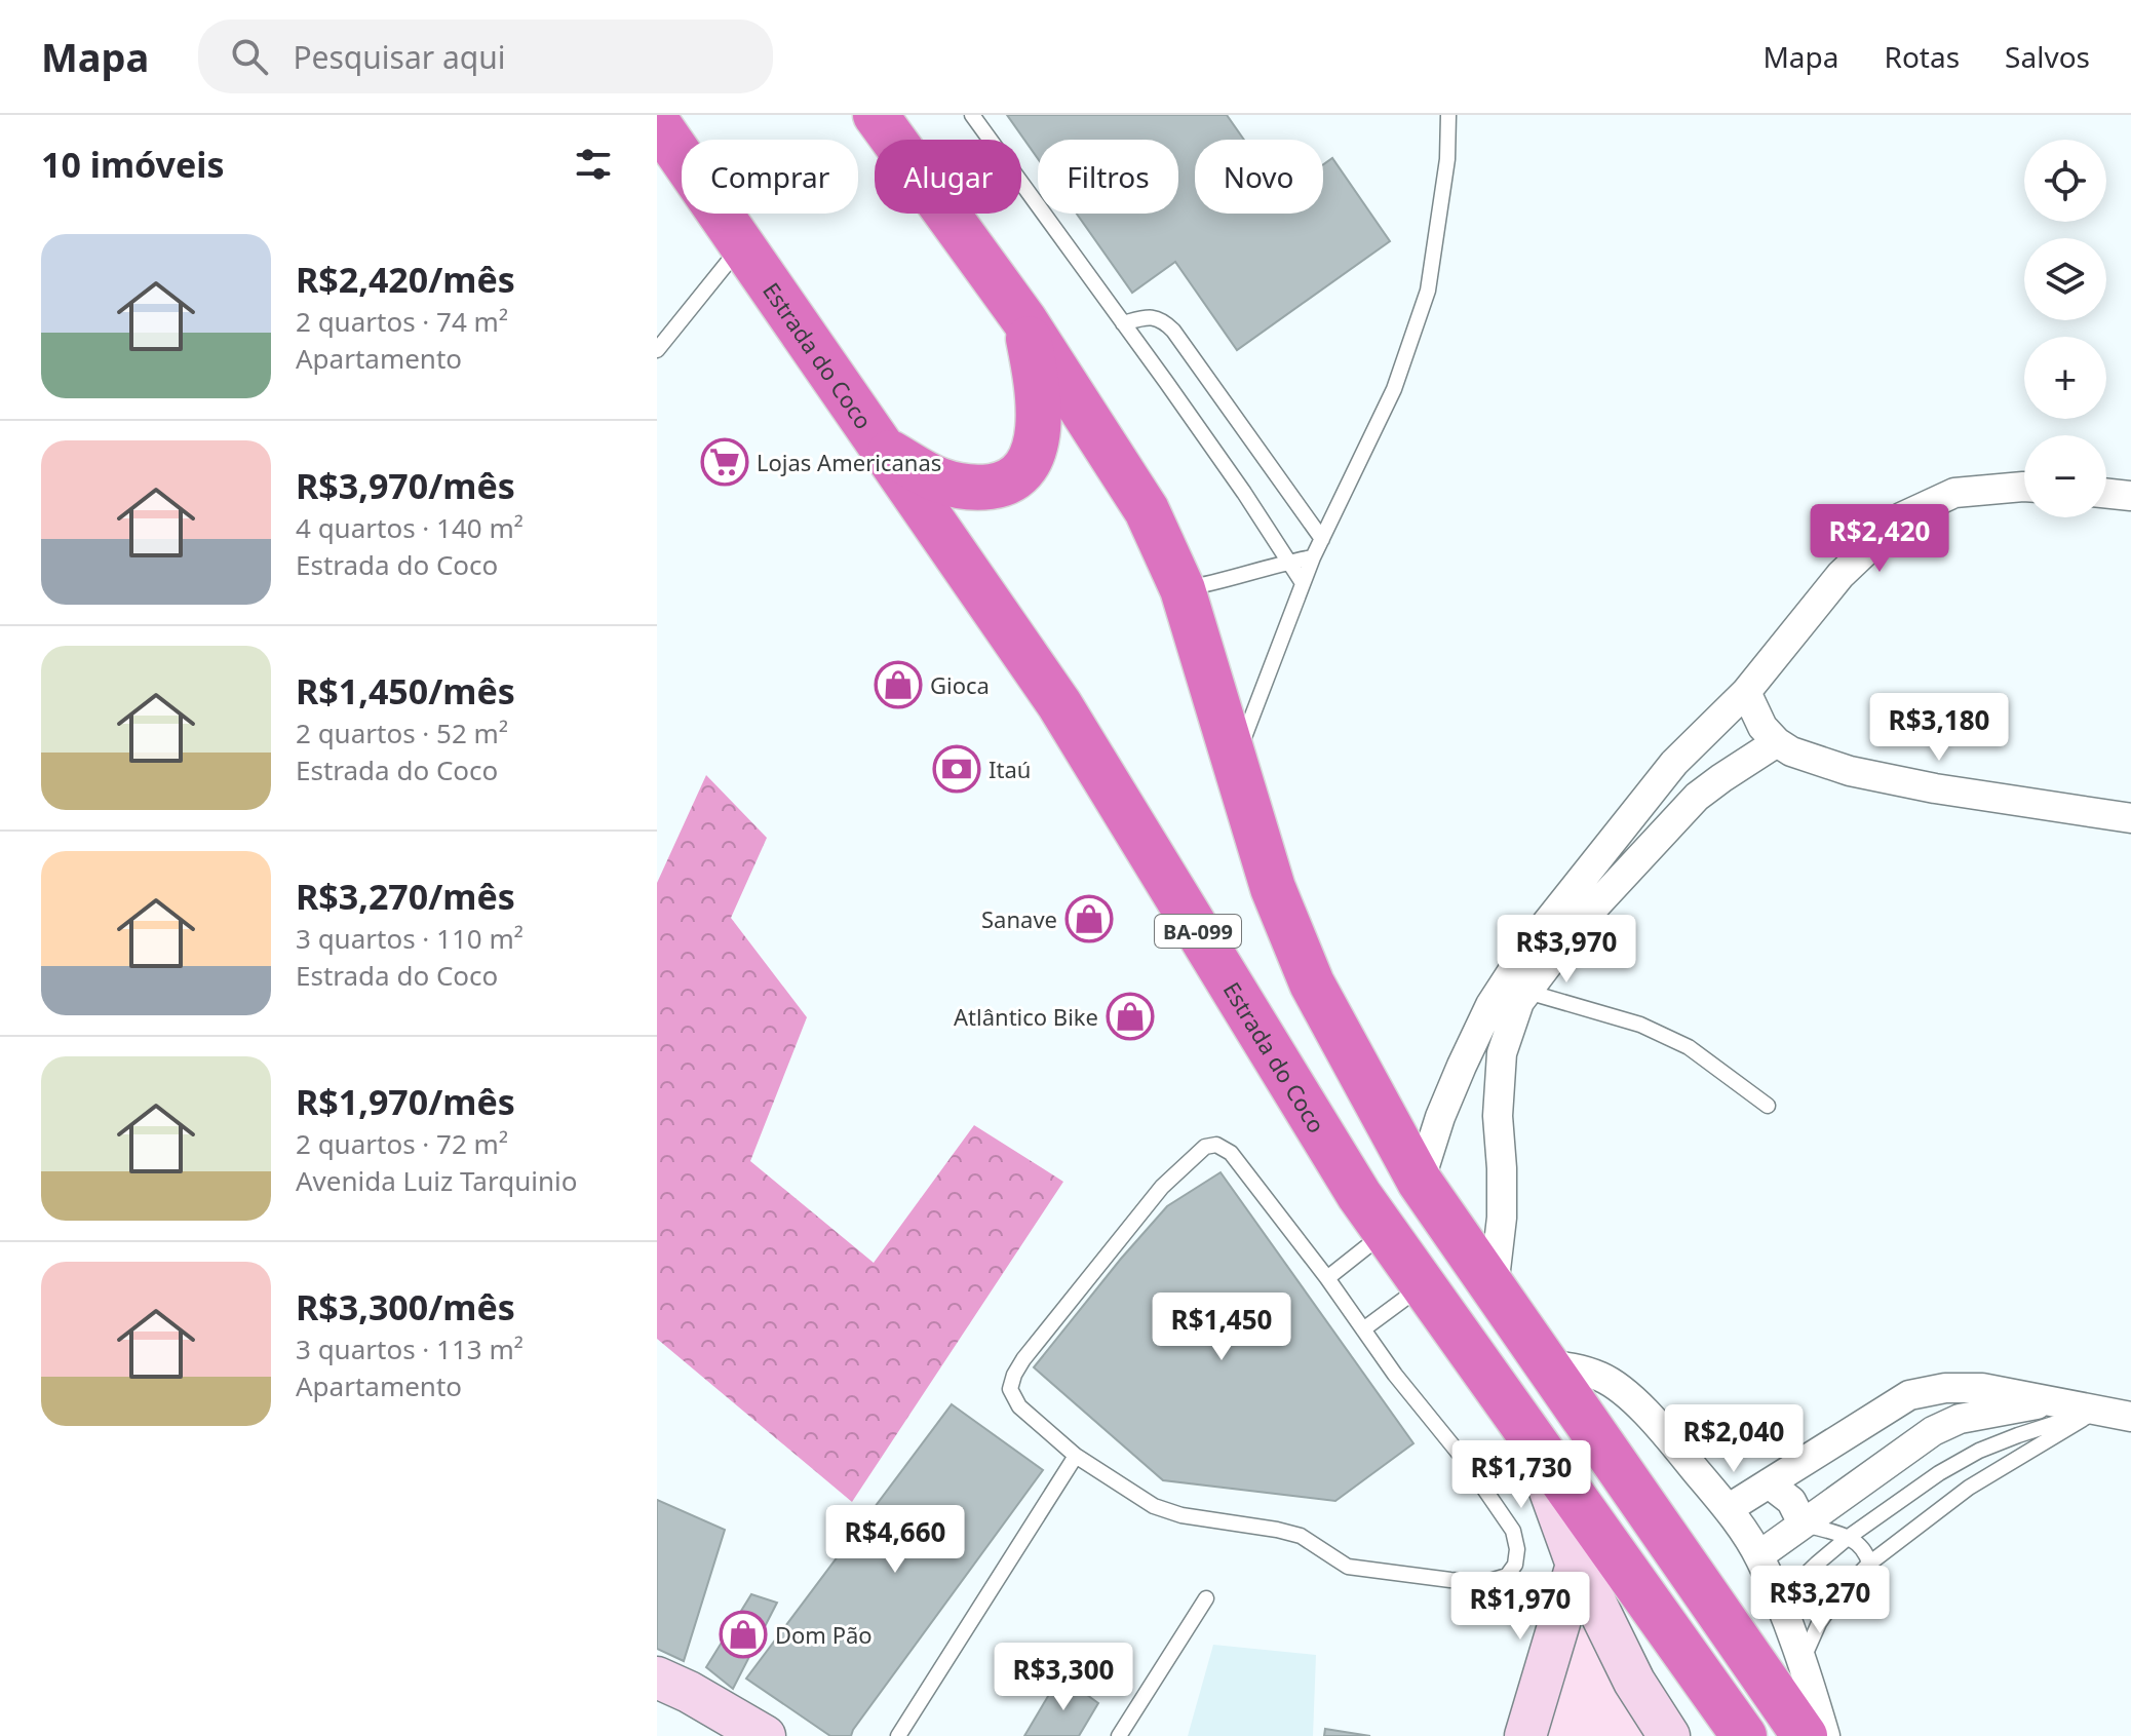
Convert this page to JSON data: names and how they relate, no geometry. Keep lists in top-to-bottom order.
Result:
{
  "streets": {
    "highway": ["Estrada do Coco", "BA-099"]
  },
  "places": {
    "supermarket": ["Lojas Americanas"],
    "shop": [
      "Gioca",
      "Sanave",
      "Atlântico Bike",
      "Dom Pão"
    ],
    "bank": ["Itaú"]
  },
  "page": {
    "header": "Mapa",
    "search": "Pesquisar aqui",
    "nav": ["Mapa", "Rotas", "Salvos"],
    "heading": "10 imóveis",
    "map_buttons": ["+", "−"],
    "chip": [
      "Comprar",
      "Alugar",
      "Filtros",
      "Novo"
    ],
    "list": [
      {
        "name": "R$2,420/mês",
        "note": "2 quartos · 74 m² · Apartamento"
      },
      {
        "name": "R$3,970/mês",
        "note": "4 quartos · 140 m² · Estrada do Coco"
      },
      {
        "name": "R$1,450/mês",
        "note": "2 quartos · 52 m² · Estrada do Coco"
      },
      {
        "name": "R$3,270/mês",
        "note": "3 quartos · 110 m² · Estrada do Coco"
      },
      {
        "name": "R$1,970/mês",
        "note": "2 quartos · 72 m² · Avenida Luiz Tarquinio"
      },
      {
        "name": "R$3,300/mês",
        "note": "3 quartos · 113 m² · Apartamento"
      }
    ],
    "price": [
      "R$2,420",
      "R$3,180",
      "R$3,970",
      "R$1,450",
      "R$2,040",
      "R$1,730",
      "R$4,660",
      "R$3,270",
      "R$1,970",
      "R$3,300"
    ]
  }
}
